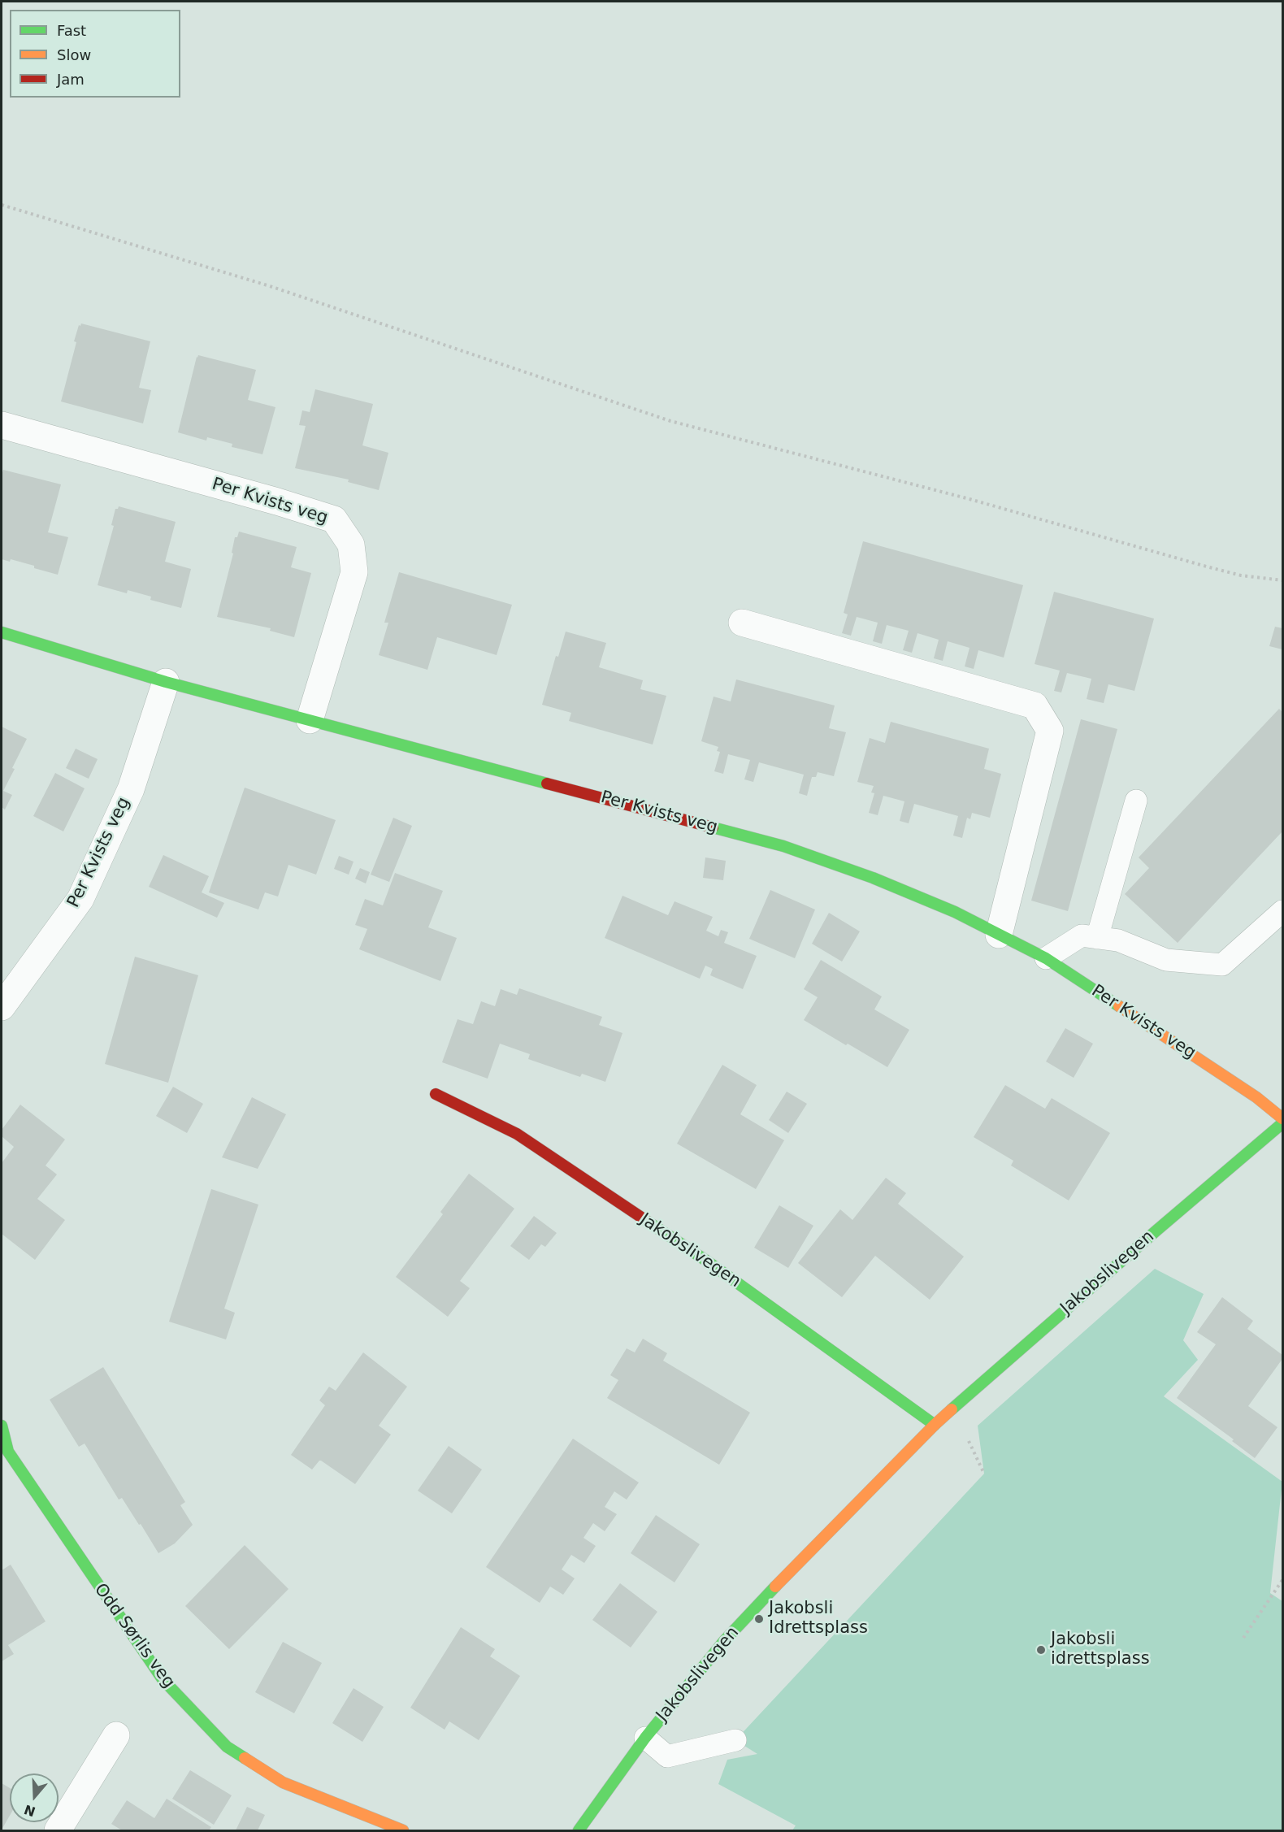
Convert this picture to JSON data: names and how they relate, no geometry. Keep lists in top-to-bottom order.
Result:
{
  "streets": {
    "street": ["Per Kvists veg", "Jakobslivegen", "Odd Sørlis veg"]
  },
  "places": ["Jakobsli Idrettsplass", "Jakobsli idrettsplass"],
  "legend": ["Fast", "Slow", "Jam"],
  "north": "bottom"
}
